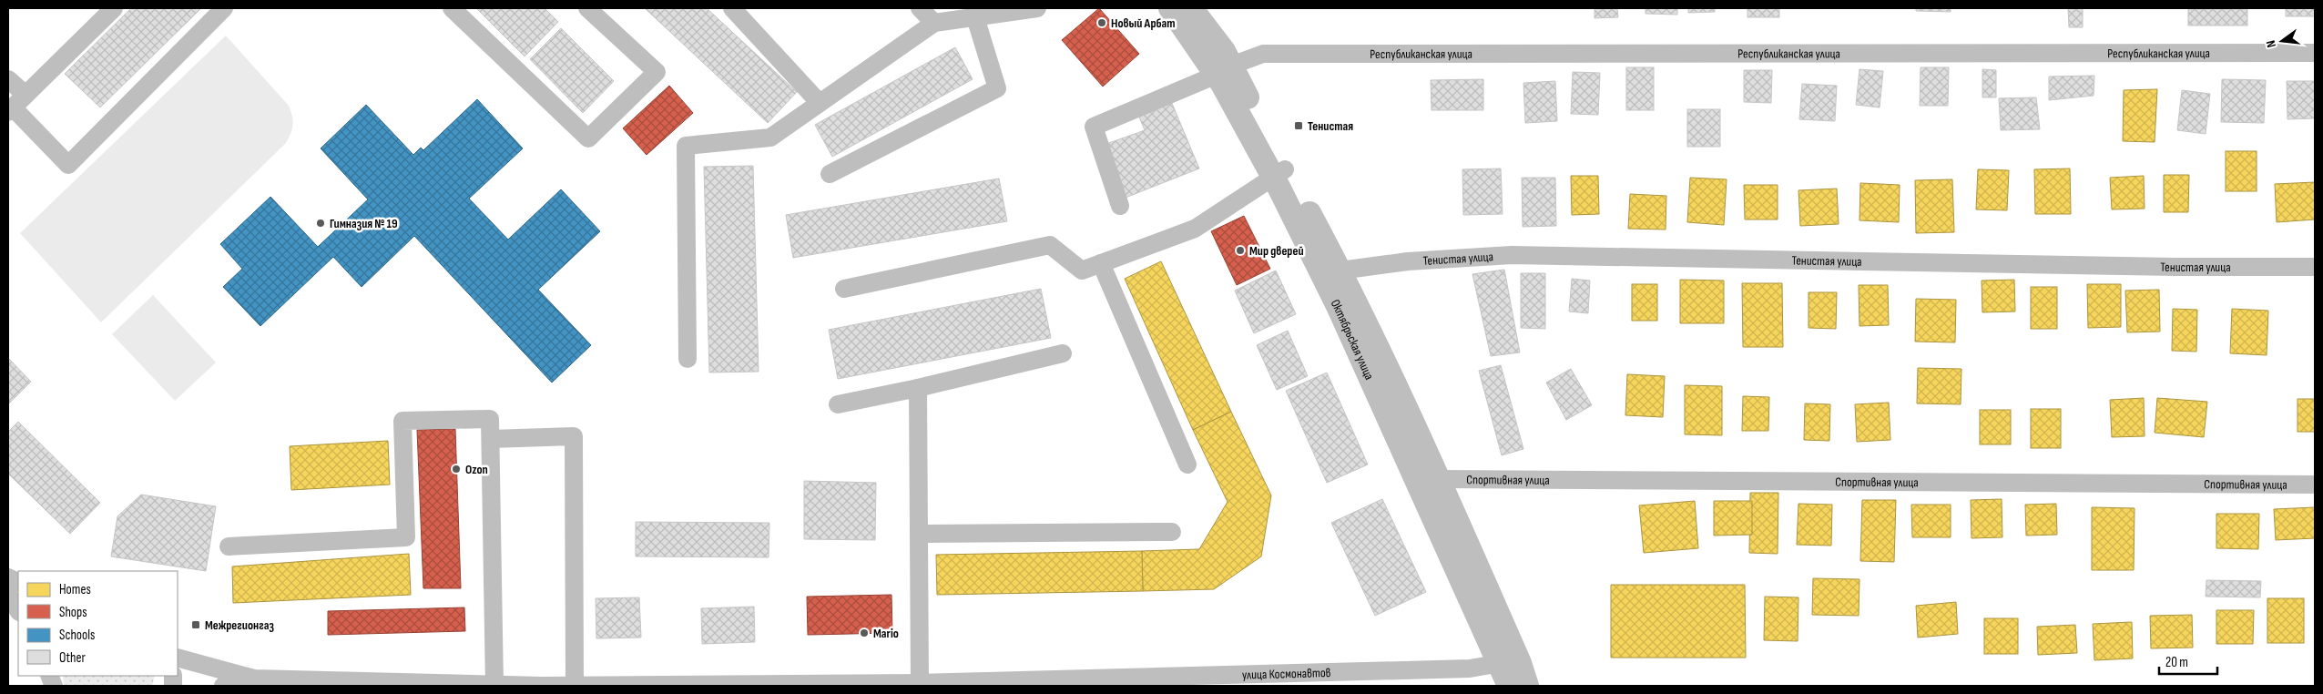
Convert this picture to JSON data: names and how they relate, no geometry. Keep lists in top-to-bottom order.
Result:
{
  "streets": {
    "main road": ["Октябрьская улица"],
    "street": [
      "Республиканская улица",
      "Тенистая улица",
      "Спортивная улица",
      "улица Космонавтов"
    ]
  },
  "crossings": [
    ["Республиканская улица", "Октябрьская улица"],
    ["Тенистая улица", "Октябрьская улица"],
    ["Октябрьская улица", "Спортивная улица"],
    ["Октябрьская улица", "улица Космонавтов"]
  ],
  "places": {
    "other": [
      "Новый Арбат",
      "Гимназия № 19",
      "Мир дверей",
      "Ozon",
      "Mario"
    ],
    "transit": ["Тенистая", "Межрегионгаз"]
  },
  "legend": [
    "Homes",
    "Shops",
    "Schools",
    "Other"
  ],
  "scale_bar": "20 m",
  "north": "left"
}
